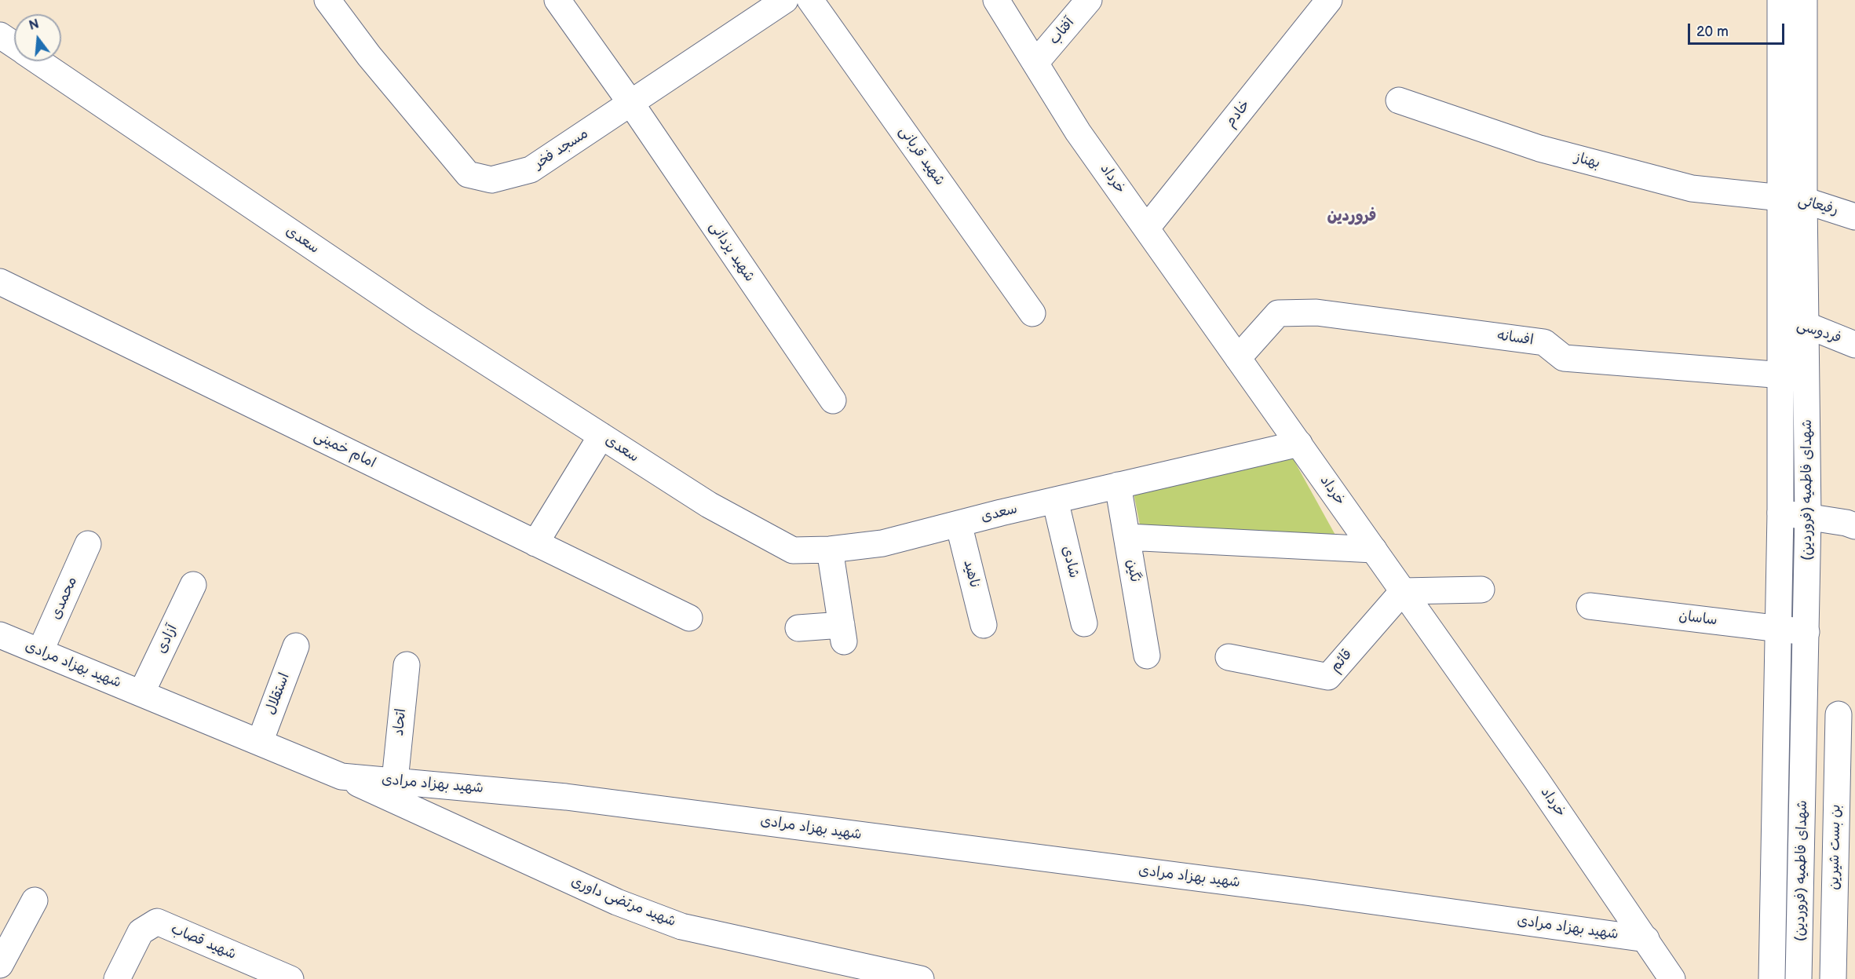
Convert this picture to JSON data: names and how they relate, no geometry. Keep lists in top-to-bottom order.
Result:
{
  "streets": {
    "street": [
      "آفتاب",
      "خادم",
      "مسجد فخر",
      "شهید قربانی",
      "بهناز",
      "خرداد",
      "رفیعائی",
      "سعدی",
      "شهید یزدانی",
      "فردوسی",
      "افسانه",
      "امام خمینی",
      "شهدای فاطمیه (فروردین)",
      "شادی",
      "نگین",
      "ناهید",
      "محمدی",
      "ساسان",
      "آزادی",
      "قائم",
      "شهید بهزاد مرادی",
      "استقلال",
      "اتحاد",
      "بن بست شیرین",
      "شهید مرتضی داوری",
      "شهید قصاب"
    ]
  },
  "crossings": [
    ["آفتاب", "خرداد"],
    ["خادم", "خرداد"],
    ["مسجد فخر", "شهید یزدانی"],
    ["بهناز", "رفیعائی"],
    ["بهناز", "شهدای فاطمیه (فروردین)"],
    ["خرداد", "سعدی"],
    ["خرداد", "افسانه"],
    ["خرداد", "قائم"],
    ["خرداد", "شهید بهزاد مرادی"],
    ["رفیعائی", "شهدای فاطمیه (فروردین)"],
    ["سعدی", "شادی"],
    ["سعدی", "نگین"],
    ["سعدی", "ناهید"],
    ["فردوسی", "شهدای فاطمیه (فروردین)"],
    ["افسانه", "شهدای فاطمیه (فروردین)"],
    ["شهدای فاطمیه (فروردین)", "ساسان"],
    ["محمدی", "شهید بهزاد مرادی"],
    ["آزادی", "شهید بهزاد مرادی"],
    ["شهید بهزاد مرادی", "استقلال"],
    ["شهید بهزاد مرادی", "اتحاد"],
    ["شهید بهزاد مرادی", "شهید مرتضی داوری"]
  ],
  "districts": ["فروردین"],
  "scale_bar": "20 m",
  "north": "top"
}
